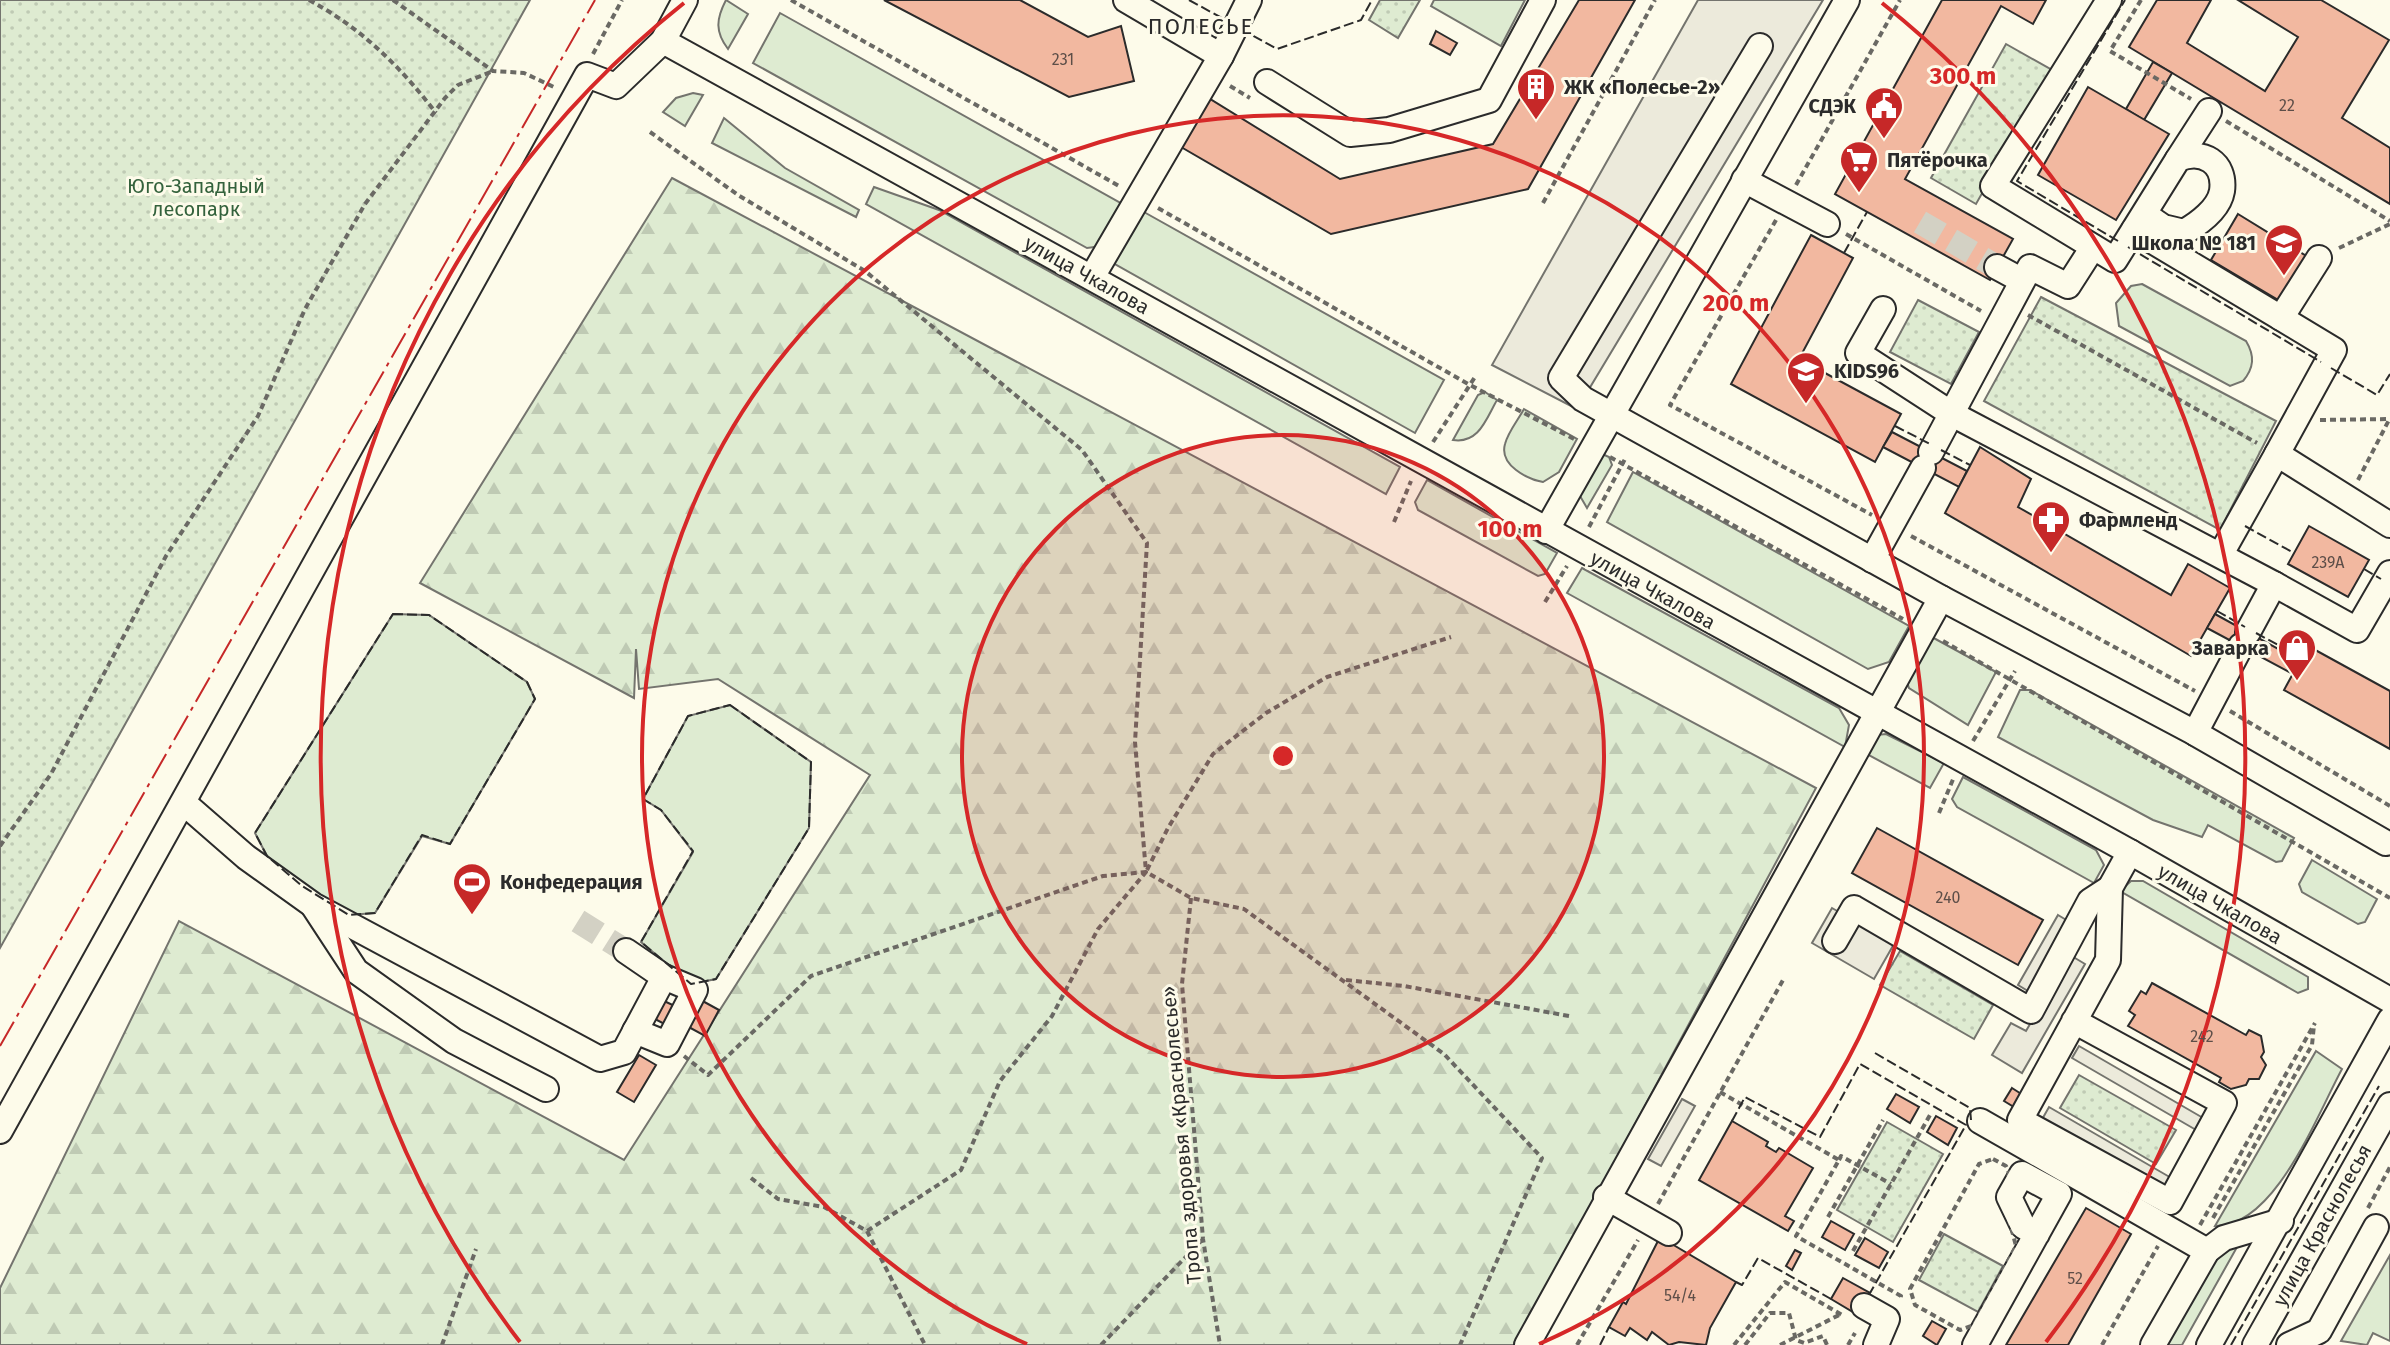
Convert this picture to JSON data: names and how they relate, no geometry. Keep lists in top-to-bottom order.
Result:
{
  "streets": {
    "street": ["улица Чкалова", "улица Краснолесья"],
    "path": ["Тропа здоровья «Краснолесье»"]
  },
  "districts": ["ПОЛЕСЬЕ"],
  "parks": ["Юго-Западный лесопарк"],
  "places": {
    "building": ["ЖК «Полесье-2»"],
    "public building": ["СДЭК"],
    "supermarket": ["Пятёрочка"],
    "school or university": ["Школа № 181", "KIDS96"],
    "pharmacy": ["Фармленд"],
    "shop": ["Заварка"],
    "sports": ["Конфедерация"]
  },
  "house_numbers": [
    "231",
    "22",
    "239А",
    "240",
    "242",
    "52",
    "54/4"
  ],
  "rings": ["300 m", "200 m", "100 m"]
}
